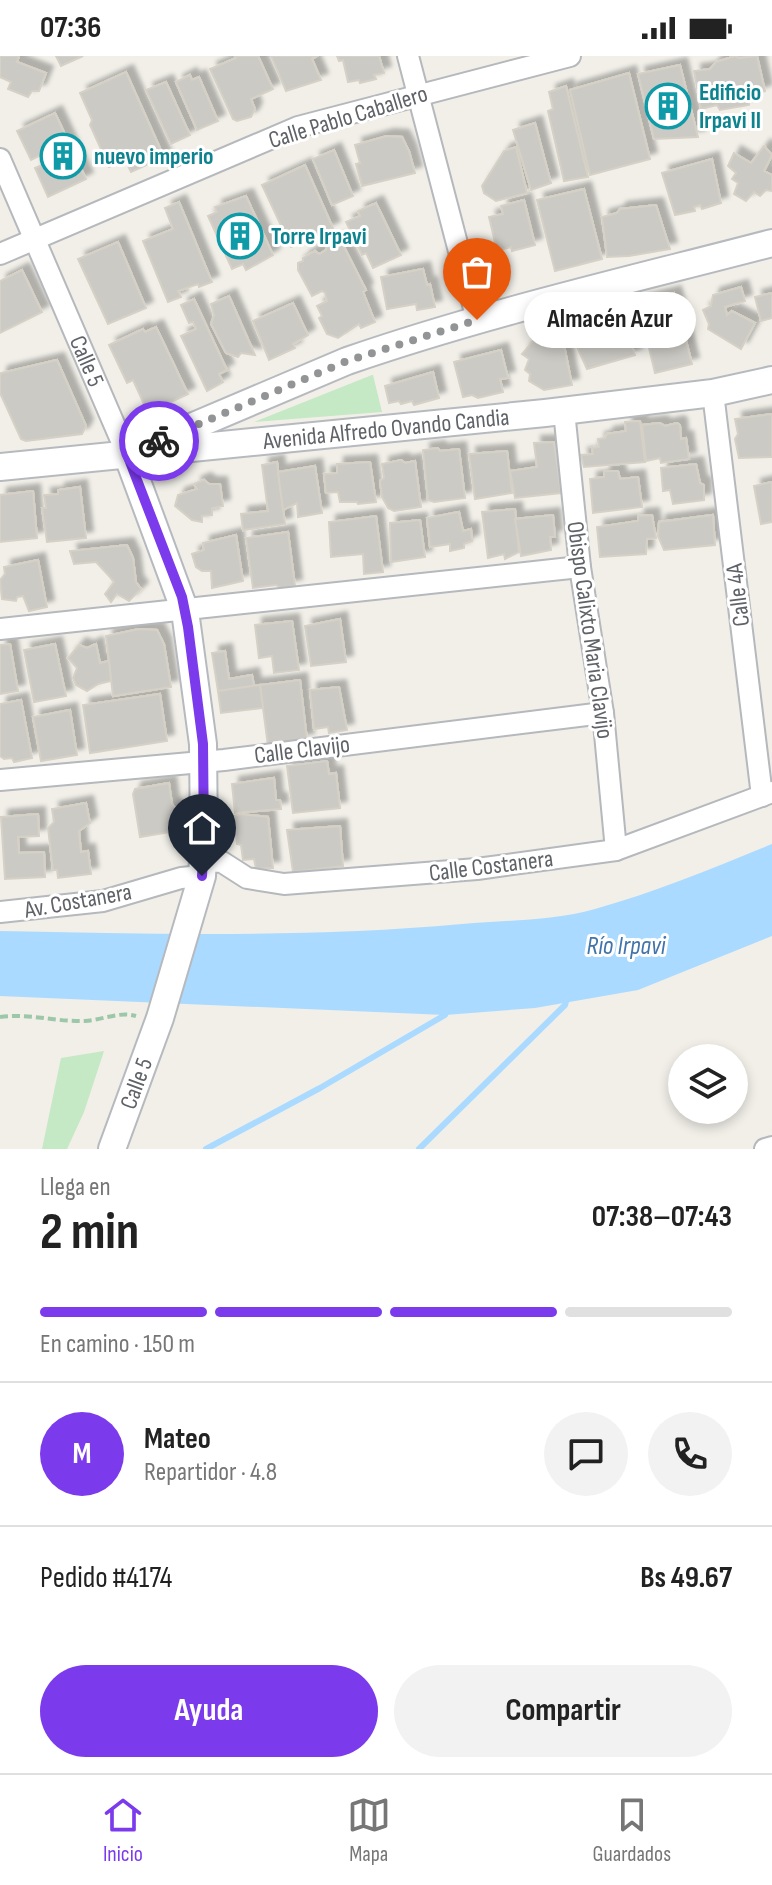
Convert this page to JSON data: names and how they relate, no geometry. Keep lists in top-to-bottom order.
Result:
{
  "streets": {
    "main road": ["Calle 5", "Avenida Alfredo Ovando Candia"],
    "street": [
      "Calle Pablo Caballero",
      "Calle 4A",
      "Obispo Calixto Maria Clavijo",
      "Calle Clavijo",
      "Calle Costanera",
      "Av. Costanera"
    ]
  },
  "crossings": [
    ["Calle Pablo Caballero", "Calle 5"],
    ["Calle 5", "Avenida Alfredo Ovando Candia"],
    ["Calle 5", "Calle Clavijo"],
    ["Calle 5", "Calle Costanera"],
    ["Calle 5", "Av. Costanera"],
    ["Avenida Alfredo Ovando Candia", "Calle 4A"],
    ["Avenida Alfredo Ovando Candia", "Obispo Calixto Maria Clavijo"],
    ["Calle 4A", "Calle Costanera"],
    ["Obispo Calixto Maria Clavijo", "Calle Clavijo"],
    ["Obispo Calixto Maria Clavijo", "Calle Costanera"],
    ["Calle Costanera", "Av. Costanera"]
  ],
  "water": ["Río Irpavi"],
  "places": {
    "building": ["Edificio Irpavi II", "nuevo imperio", "Torre Irpavi"],
    "other": ["Almacén Azur"]
  },
  "page": {
    "status": "07:36",
    "bubble": "Almacén Azur",
    "heading": ["2 min", "Llega en", "07:38–07:43"],
    "panel": [
      "Mateo",
      "Repartidor · 4.8",
      "Pedido #4174",
      "Bs 49.67"
    ],
    "bar": "En camino · 150 m",
    "round": "M",
    "buttons": ["Ayuda", "Compartir"],
    "tabs": ["Inicio", "Mapa", "Guardados"]
  }
}
